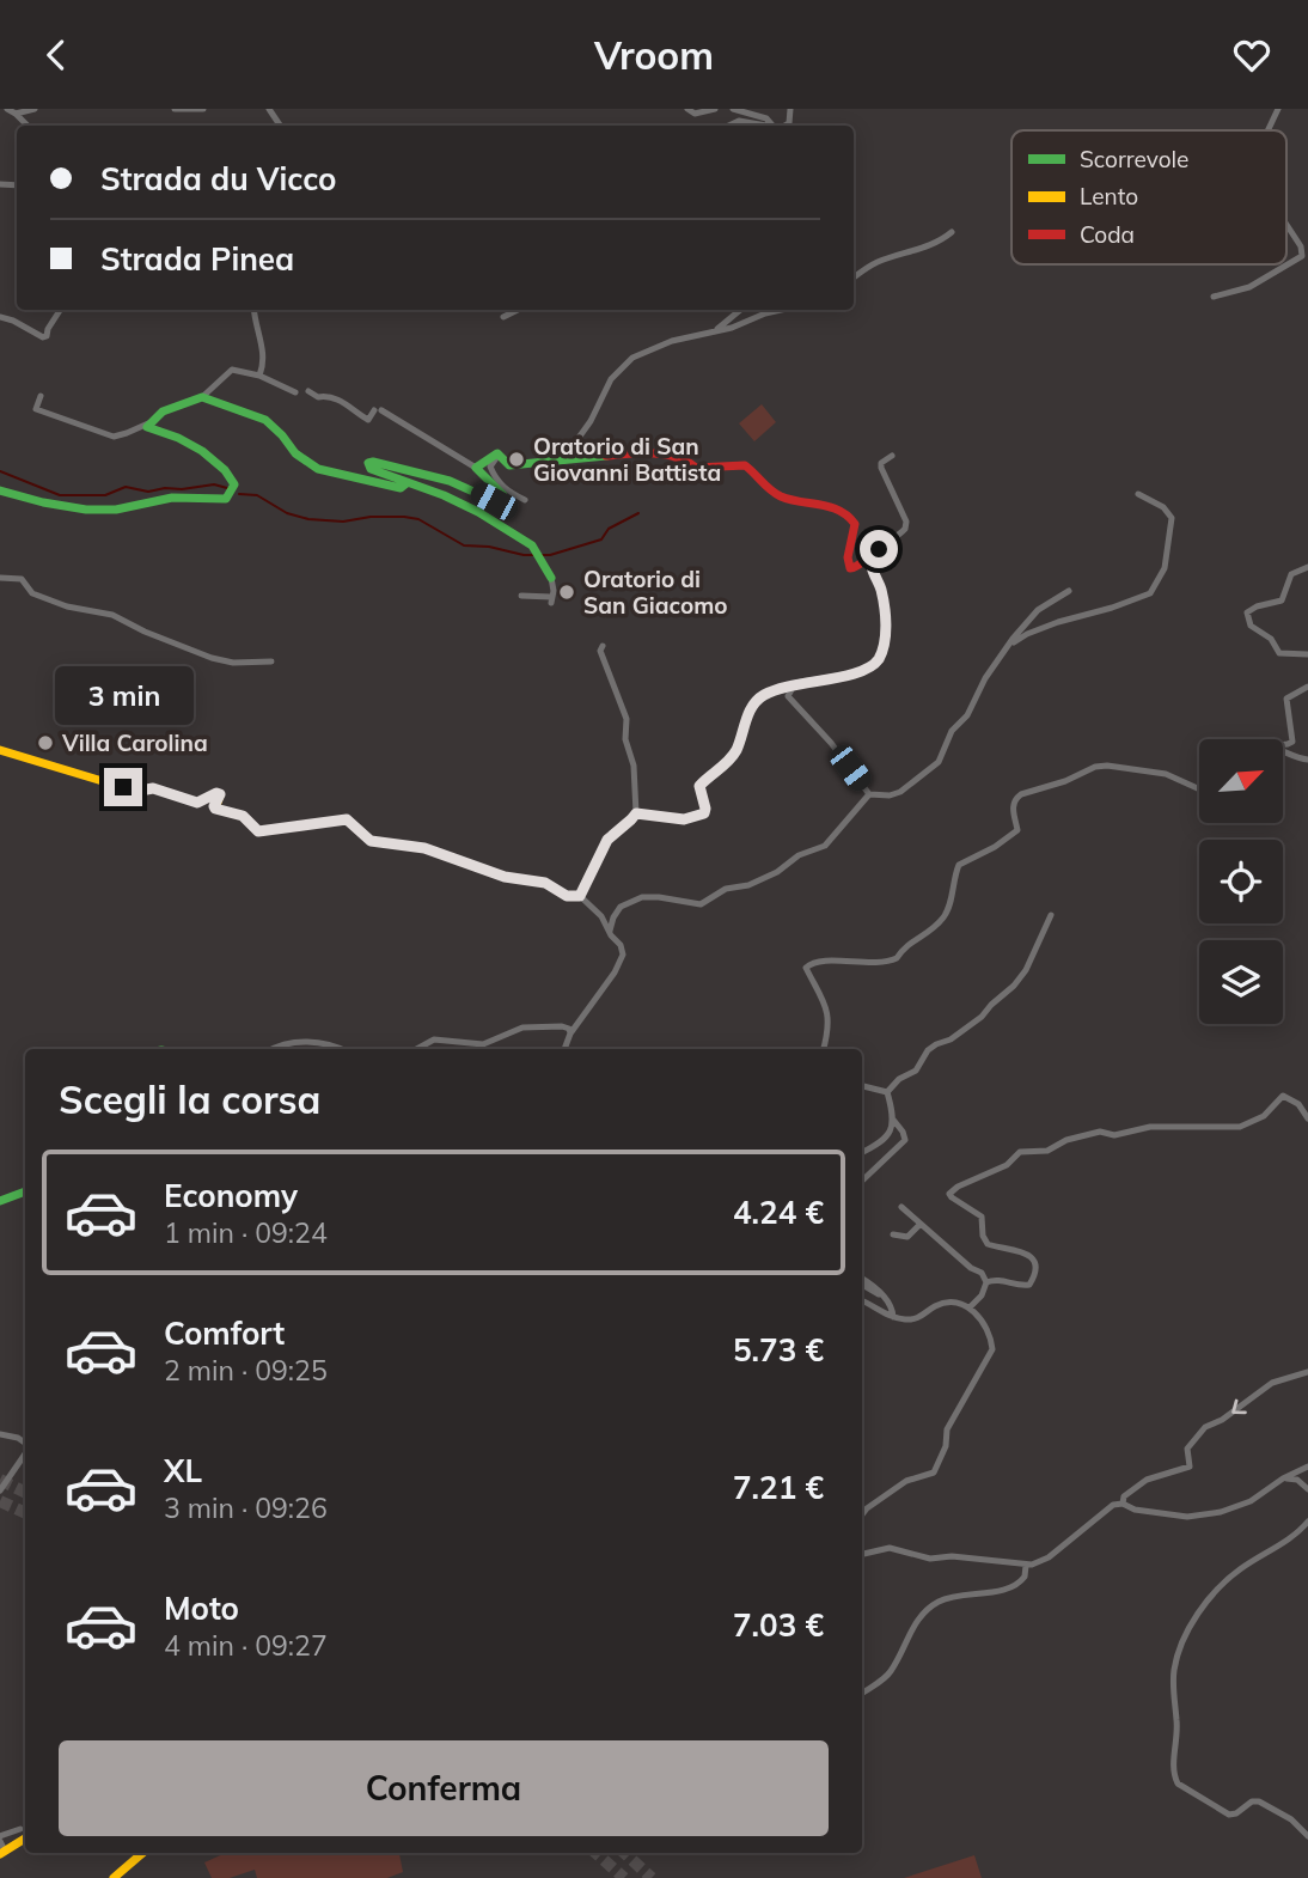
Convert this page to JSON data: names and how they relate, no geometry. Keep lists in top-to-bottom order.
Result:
{
  "places": ["Oratorio di San Giovanni Battista", "Oratorio di San Giacomo", "Villa Carolina"],
  "legend": ["Scorrevole", "Lento", "Coda"],
  "north": "top right",
  "page": {
    "header": "Vroom",
    "banner": ["Strada du Vicco", "Strada Pinea"],
    "bubble": "3 min",
    "heading": "Scegli la corsa",
    "list": [
      {
        "name": "Economy",
        "note": "1 min · 09:24",
        "value": "4.24 €"
      },
      {
        "name": "Comfort",
        "note": "2 min · 09:25",
        "value": "5.73 €"
      },
      {
        "name": "XL",
        "note": "3 min · 09:26",
        "value": "7.21 €"
      },
      {
        "name": "Moto",
        "note": "4 min · 09:27",
        "value": "7.03 €"
      }
    ],
    "buttons": "Conferma"
  }
}
